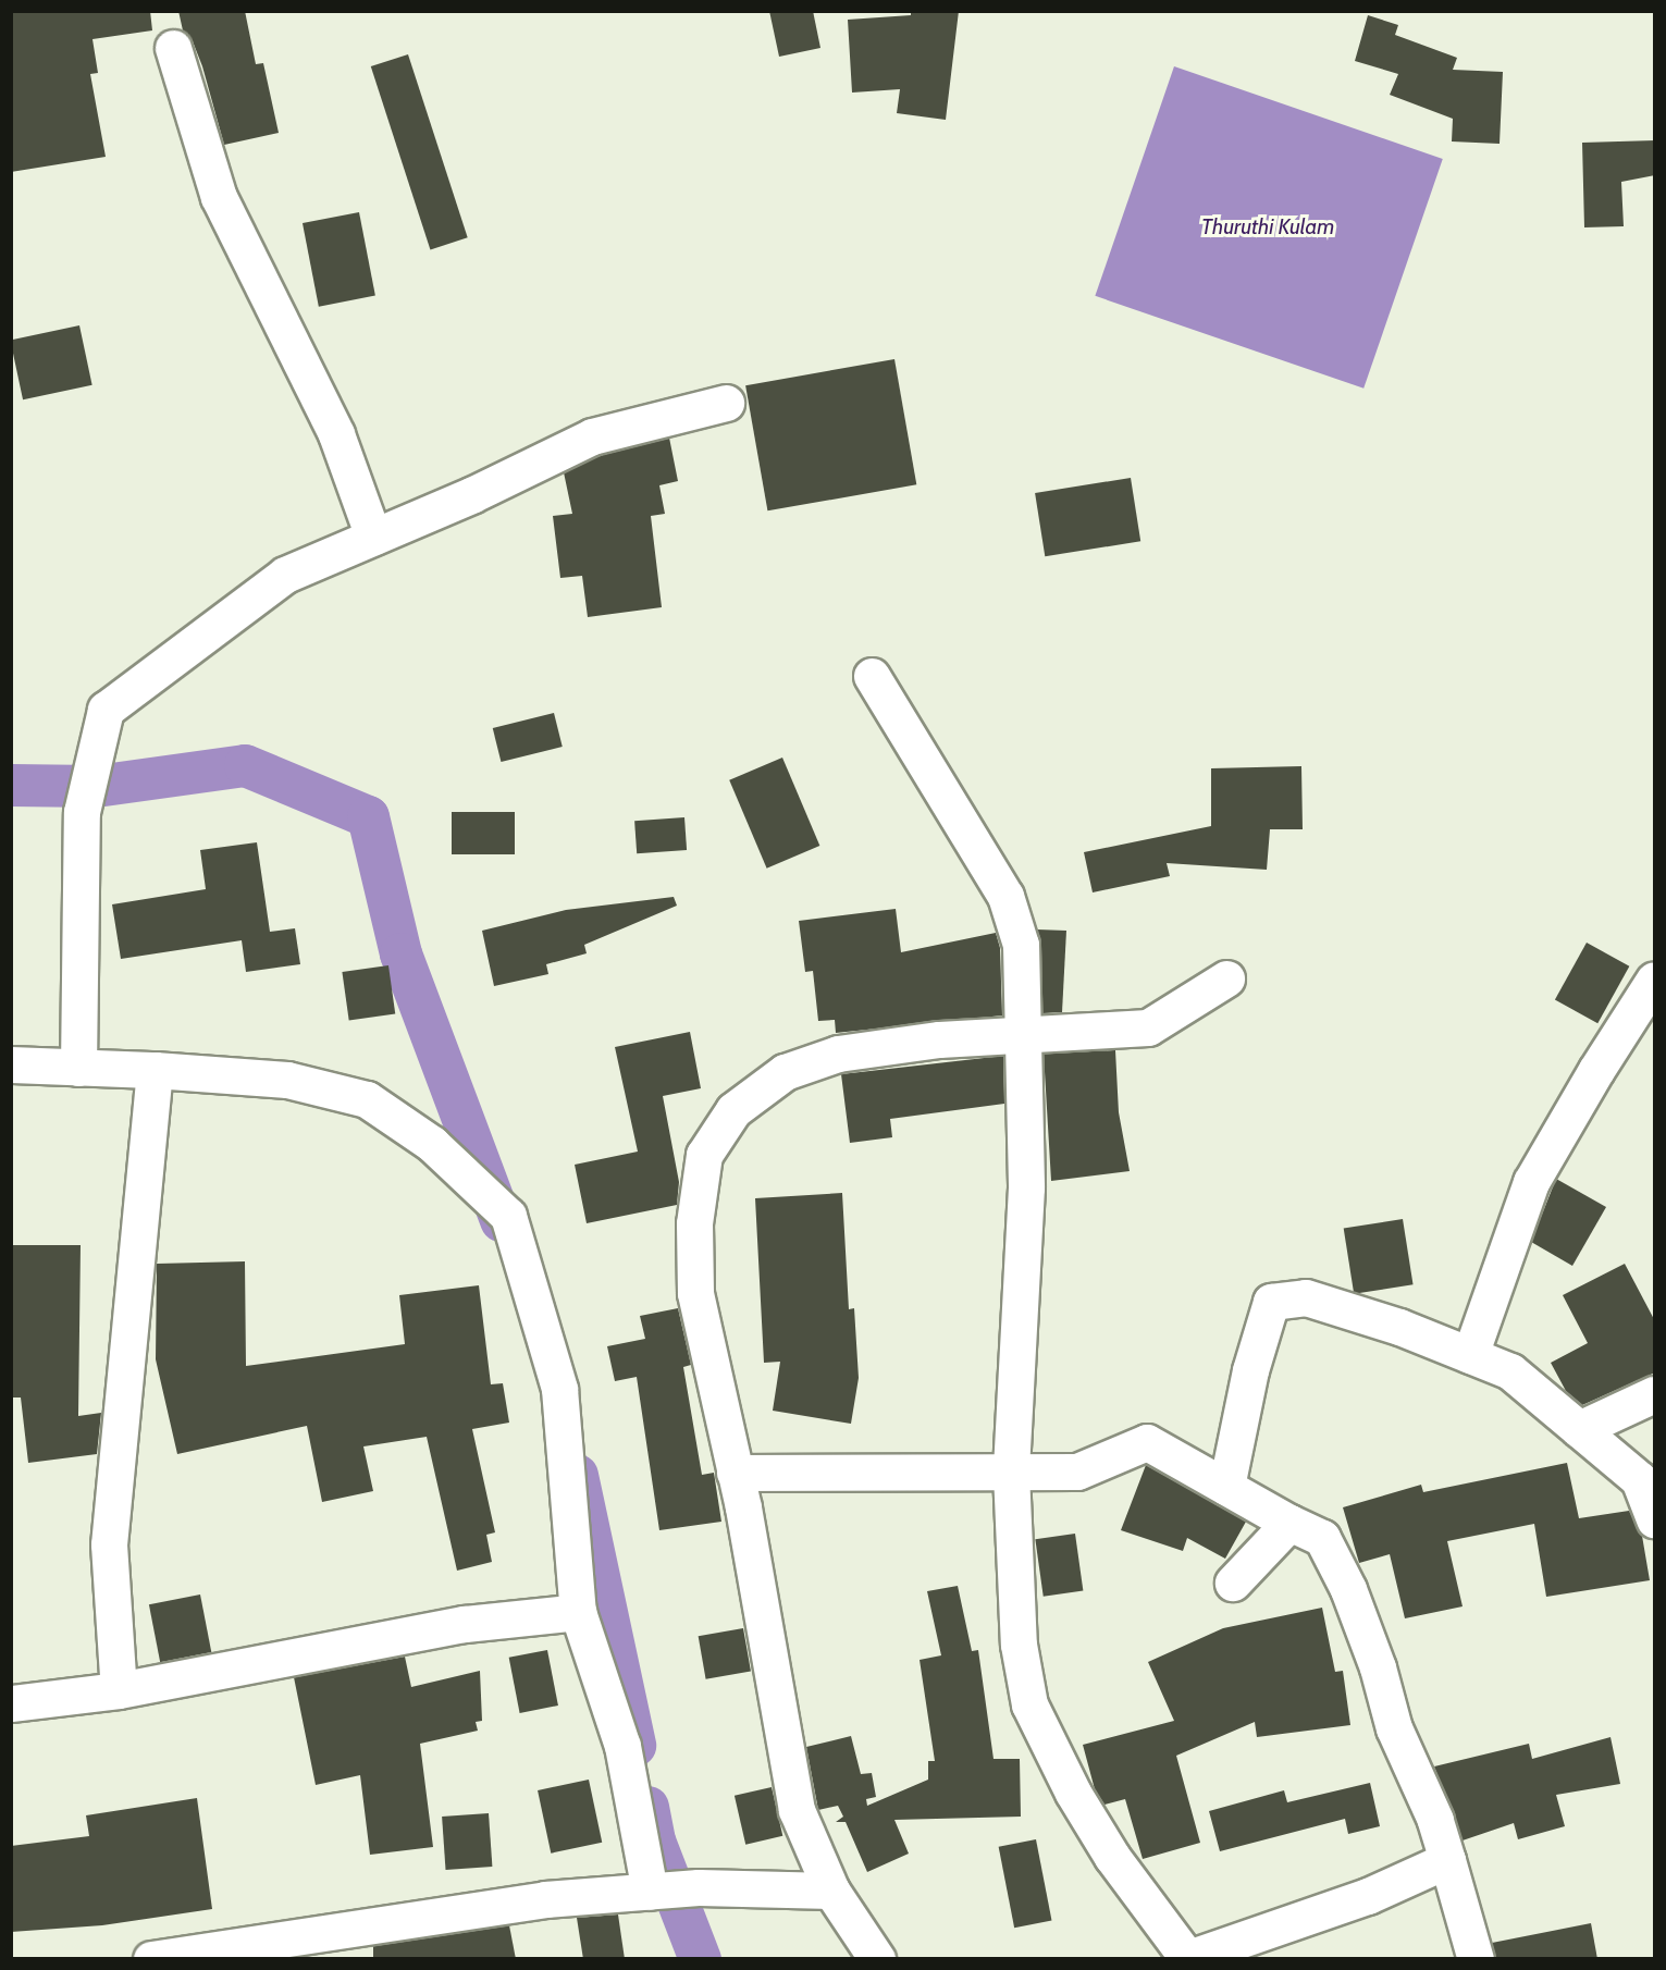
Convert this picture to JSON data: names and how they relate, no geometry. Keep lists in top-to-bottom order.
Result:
{
  "water": ["Thuruthi Kulam"]
}
